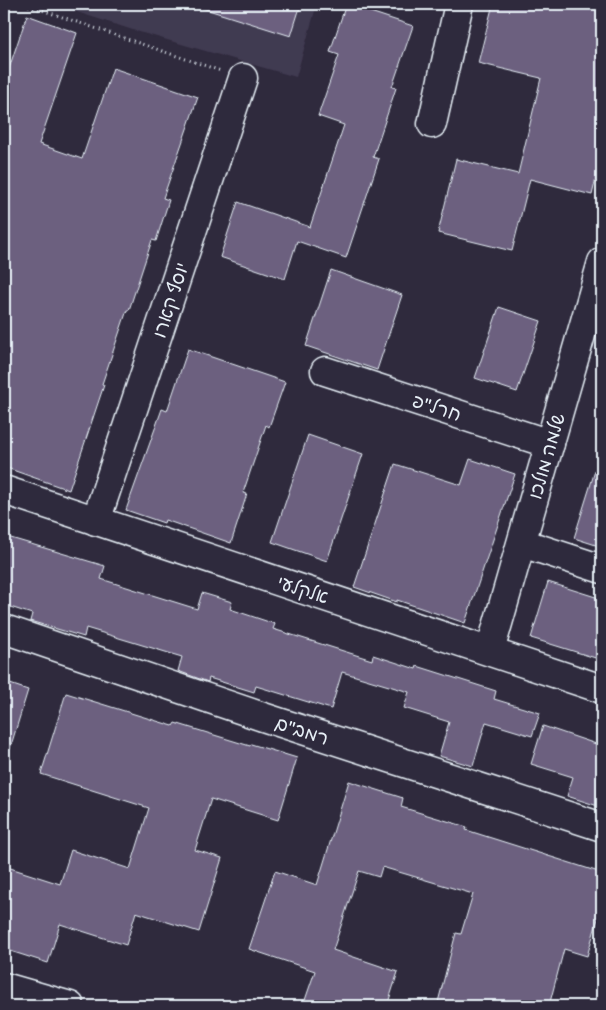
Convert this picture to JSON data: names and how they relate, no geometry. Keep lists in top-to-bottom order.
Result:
{
  "streets": {
    "street": [
      "יוסף קארו",
      "חרל\"פ",
      "שלמה מולכו",
      "אלקלעי",
      "רמב\"ם"
    ]
  },
  "crossings": [
    ["יוסף קארו", "אלקלעי"],
    ["חרל\"פ", "שלמה מולכו"],
    ["שלמה מולכו", "אלקלעי"]
  ]
}
